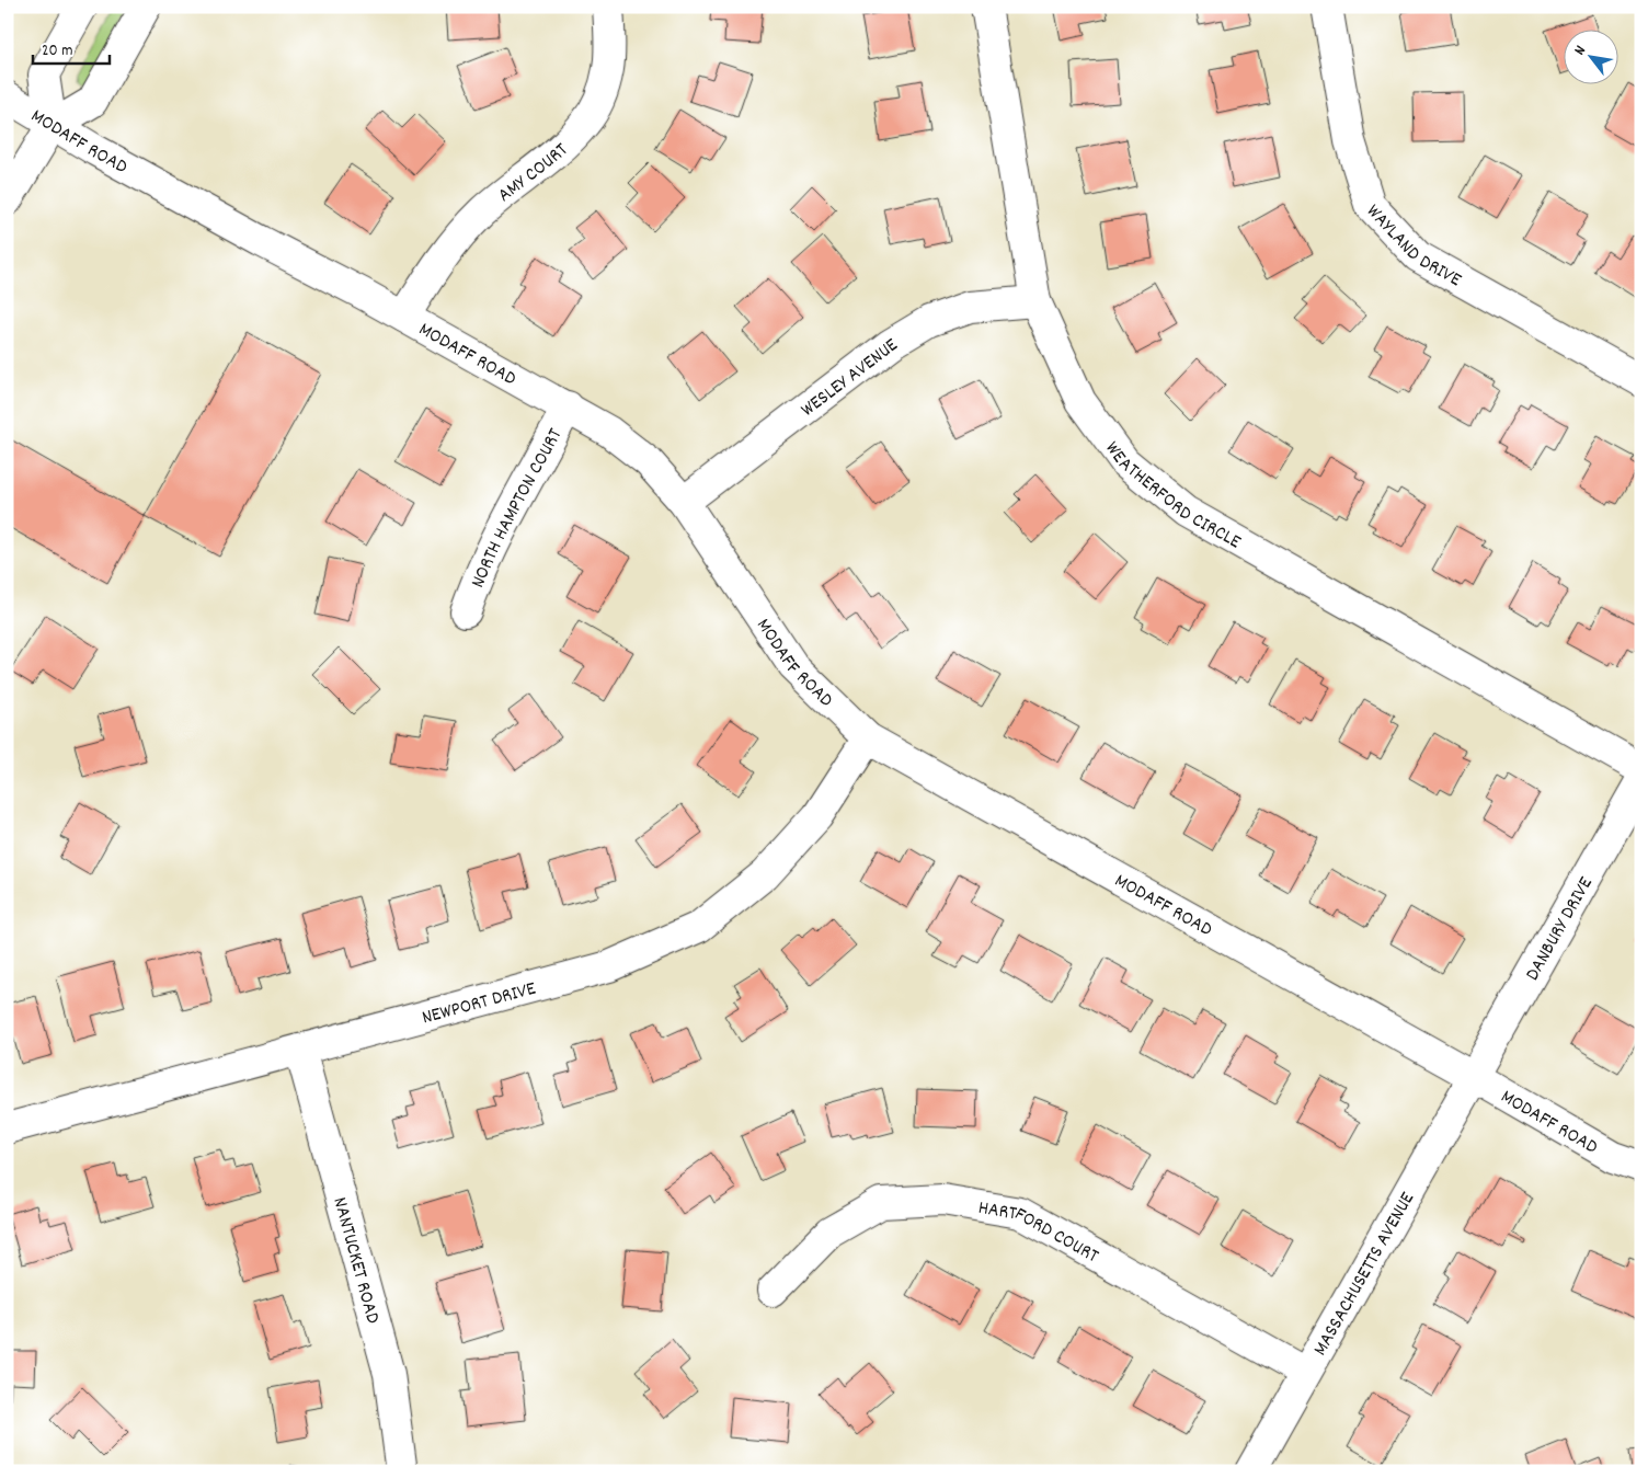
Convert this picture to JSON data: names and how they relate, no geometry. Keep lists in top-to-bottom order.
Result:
{
  "streets": {
    "street": [
      "MODAFF ROAD",
      "AMY COURT",
      "WAYLAND DRIVE",
      "WESLEY AVENUE",
      "WEATHERFORD CIRCLE",
      "NORTH HAMPTON COURT",
      "DANBURY DRIVE",
      "NEWPORT DRIVE",
      "HARTFORD COURT",
      "NANTUCKET ROAD",
      "MASSACHUSETTS AVENUE"
    ]
  },
  "crossings": [
    ["MODAFF ROAD", "AMY COURT"],
    ["MODAFF ROAD", "WESLEY AVENUE"],
    ["MODAFF ROAD", "NORTH HAMPTON COURT"],
    ["MODAFF ROAD", "DANBURY DRIVE"],
    ["MODAFF ROAD", "NEWPORT DRIVE"],
    ["MODAFF ROAD", "MASSACHUSETTS AVENUE"],
    ["WESLEY AVENUE", "WEATHERFORD CIRCLE"],
    ["DANBURY DRIVE", "MASSACHUSETTS AVENUE"],
    ["NEWPORT DRIVE", "NANTUCKET ROAD"],
    ["HARTFORD COURT", "MASSACHUSETTS AVENUE"]
  ],
  "scale_bar": "20 m",
  "north": "top left"
}
